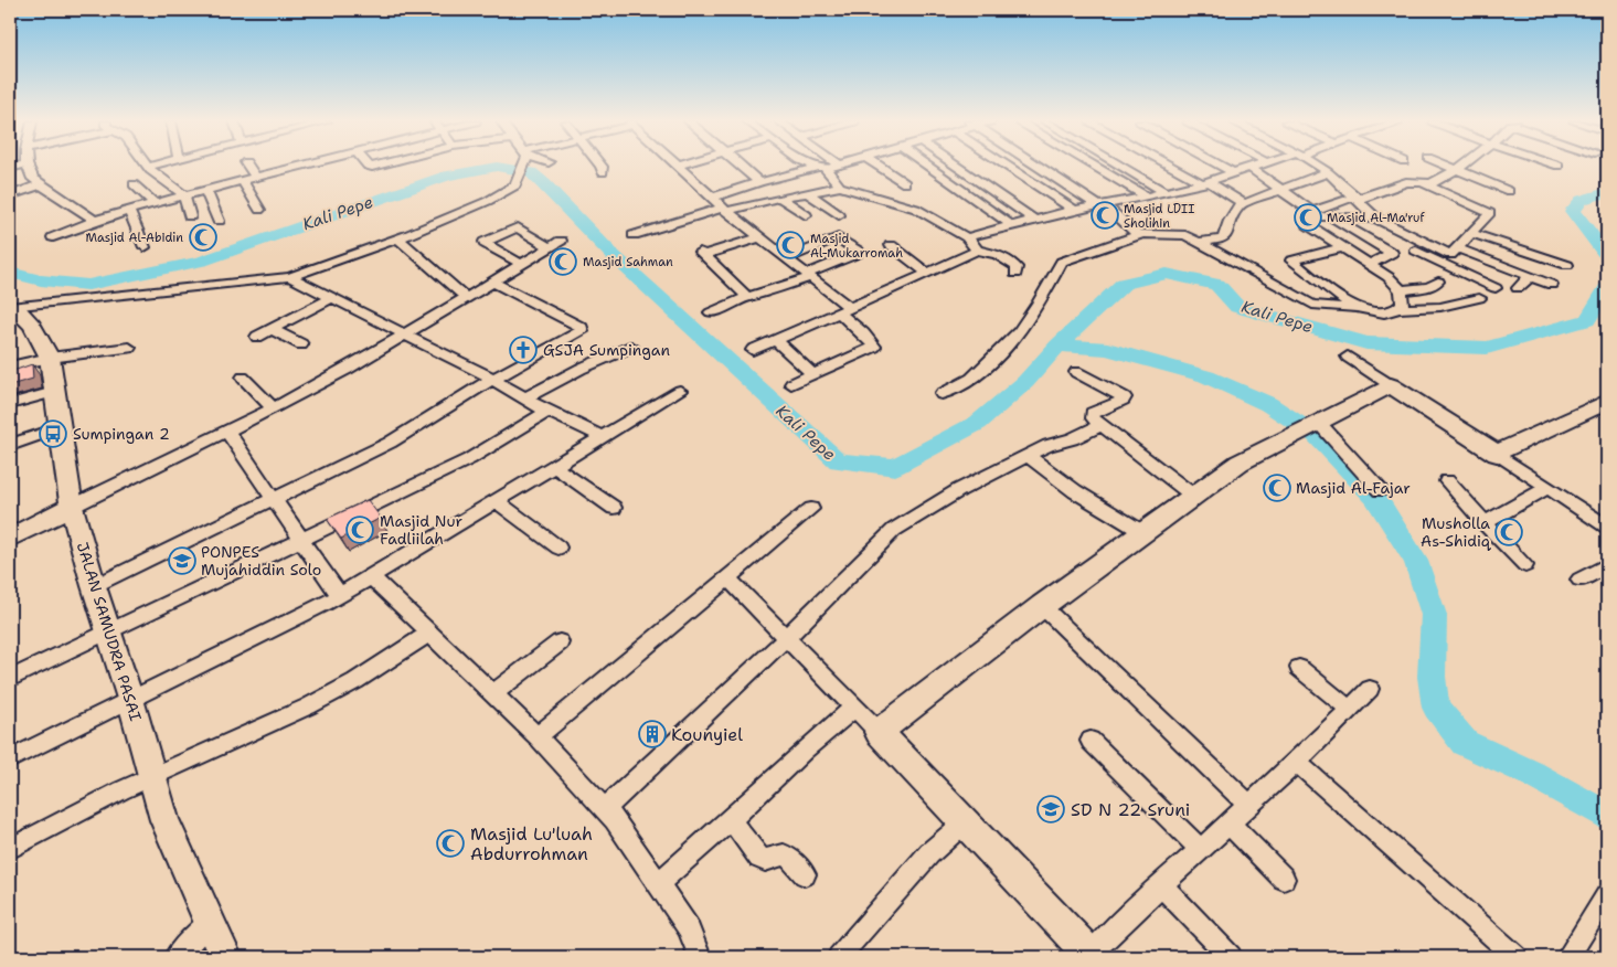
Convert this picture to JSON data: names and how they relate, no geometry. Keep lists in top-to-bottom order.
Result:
{
  "streets": {
    "street": ["JALAN SAMUDRA PASAI"]
  },
  "water": ["Kali Pepe"],
  "places": {
    "mosque": [
      "Masjid LDII Sholihin",
      "Masjid Al-Ma'ruf",
      "Masjid Al-Abidin",
      "Masjid Al-Mukarromah",
      "Masjid Sahman",
      "Masjid Al-Fajar",
      "Masjid Nur Fadliilah",
      "Musholla As-Shidiq",
      "Masjid Lu'luah Abdurrohman"
    ],
    "church": ["GSJA Sumpingan"],
    "bus stop": ["Sumpingan 2"],
    "school or university": ["PONPES Mujahiddin Solo", "SD N 22 Sruni"],
    "building": ["Kounyiel"]
  }
}
